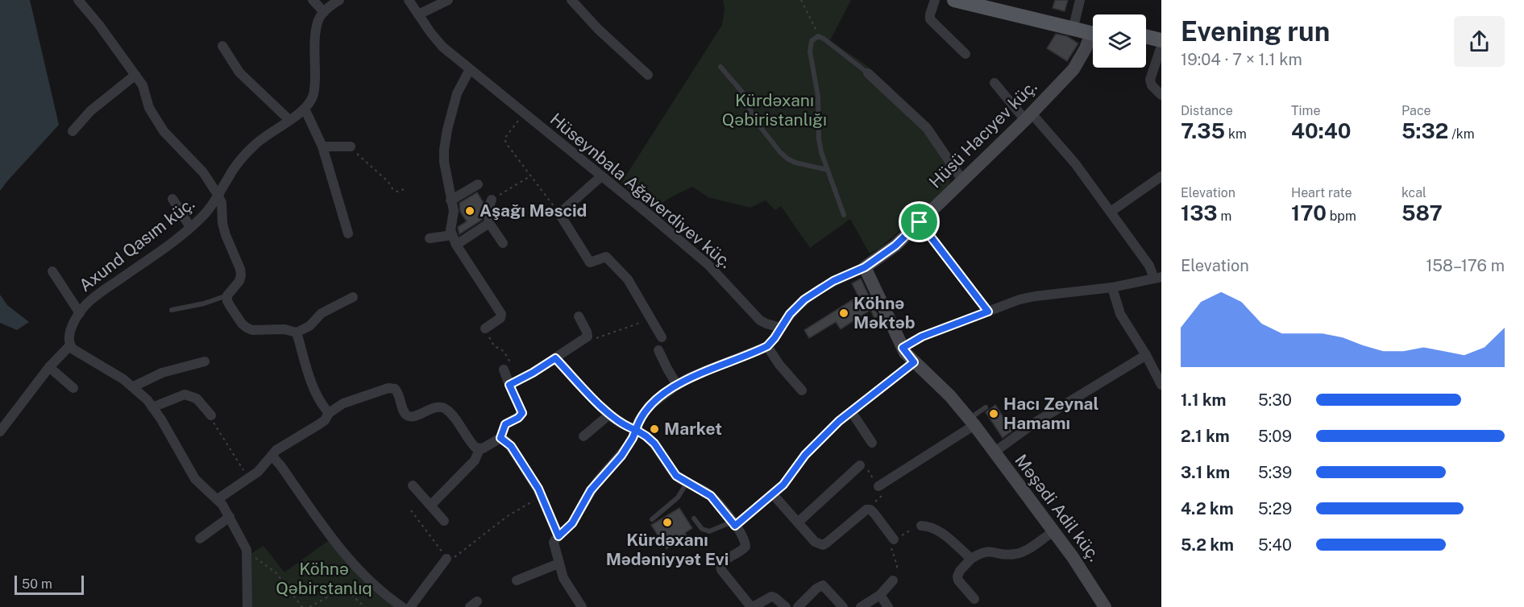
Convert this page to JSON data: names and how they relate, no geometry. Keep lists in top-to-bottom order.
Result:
{
  "streets": {
    "street": [
      "Hüsü Hacıyev küç.",
      "Hüseynbala Ağaverdiyev küç.",
      "Axund Qasım küç.",
      "Məşədi Adil küç."
    ]
  },
  "crossings": [
    ["Hüsü Hacıyev küç.", "Məşədi Adil küç."]
  ],
  "parks": ["Kürdəxanı Qəbiristanlığı", "Köhnə Qəbirstanlıq"],
  "places": [
    "Aşağı Məscid",
    "Köhnə Məktəb",
    "Hacı Zeynal Hamamı",
    "Market",
    "Kürdəxanı Mədəniyyət Evi"
  ],
  "scale_bar": "50 m",
  "page": {
    "heading": ["Evening run", "19:04 · 7 × 1.1 km"],
    "stats": [
      ["Distance", "7.35 km"],
      ["Time", "40:40"],
      ["Pace", "5:32 /km"],
      ["Elevation", "133 m"],
      ["Heart rate", "170 bpm"],
      ["kcal", "587"]
    ],
    "chart": ["Elevation", "158–176 m"],
    "list": [
      {
        "name": "1.1 km",
        "note": "5:30"
      },
      {
        "name": "2.1 km",
        "note": "5:09"
      },
      {
        "name": "3.1 km",
        "note": "5:39"
      },
      {
        "name": "4.2 km",
        "note": "5:29"
      },
      {
        "name": "5.2 km",
        "note": "5:40"
      }
    ],
    "scale": "50 m"
  }
}
